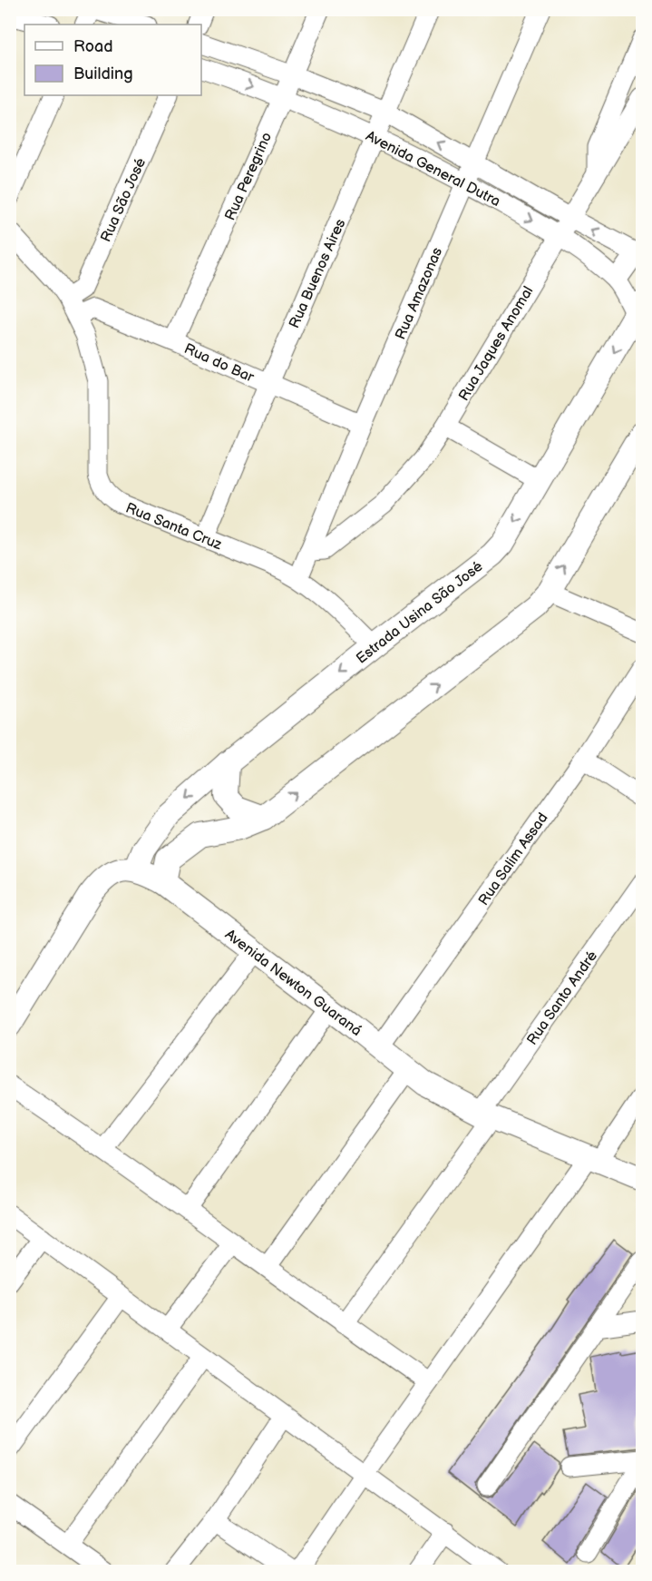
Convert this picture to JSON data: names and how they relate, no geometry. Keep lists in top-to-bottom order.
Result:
{
  "streets": {
    "main road": ["Estrada Usina São José", "Avenida Newton Guaraná"],
    "street": [
      "Avenida General Dutra",
      "Rua Peregrino",
      "Rua São José",
      "Rua Buenos Aires",
      "Rua Amazonas",
      "Rua Jaques Anomal",
      "Rua do Bar",
      "Rua Santa Cruz",
      "Rua Salim Assad",
      "Rua Santo André"
    ]
  },
  "crossings": [
    ["Avenida General Dutra", "Rua Peregrino"],
    ["Avenida General Dutra", "Rua Buenos Aires"],
    ["Avenida General Dutra", "Rua Amazonas"],
    ["Avenida General Dutra", "Rua Jaques Anomal"],
    ["Avenida General Dutra", "Estrada Usina São José"],
    ["Rua Peregrino", "Rua do Bar"],
    ["Rua São José", "Rua Santa Cruz"],
    ["Rua Buenos Aires", "Rua do Bar"],
    ["Rua Buenos Aires", "Rua Santa Cruz"],
    ["Rua Amazonas", "Rua Jaques Anomal"],
    ["Rua Amazonas", "Rua do Bar"],
    ["Rua Amazonas", "Rua Santa Cruz"],
    ["Rua do Bar", "Rua Santa Cruz"],
    ["Rua Santa Cruz", "Estrada Usina São José"],
    ["Estrada Usina São José", "Avenida Newton Guaraná"],
    ["Rua Salim Assad", "Avenida Newton Guaraná"],
    ["Avenida Newton Guaraná", "Rua Santo André"]
  ],
  "legend": ["Road", "Building"]
}
